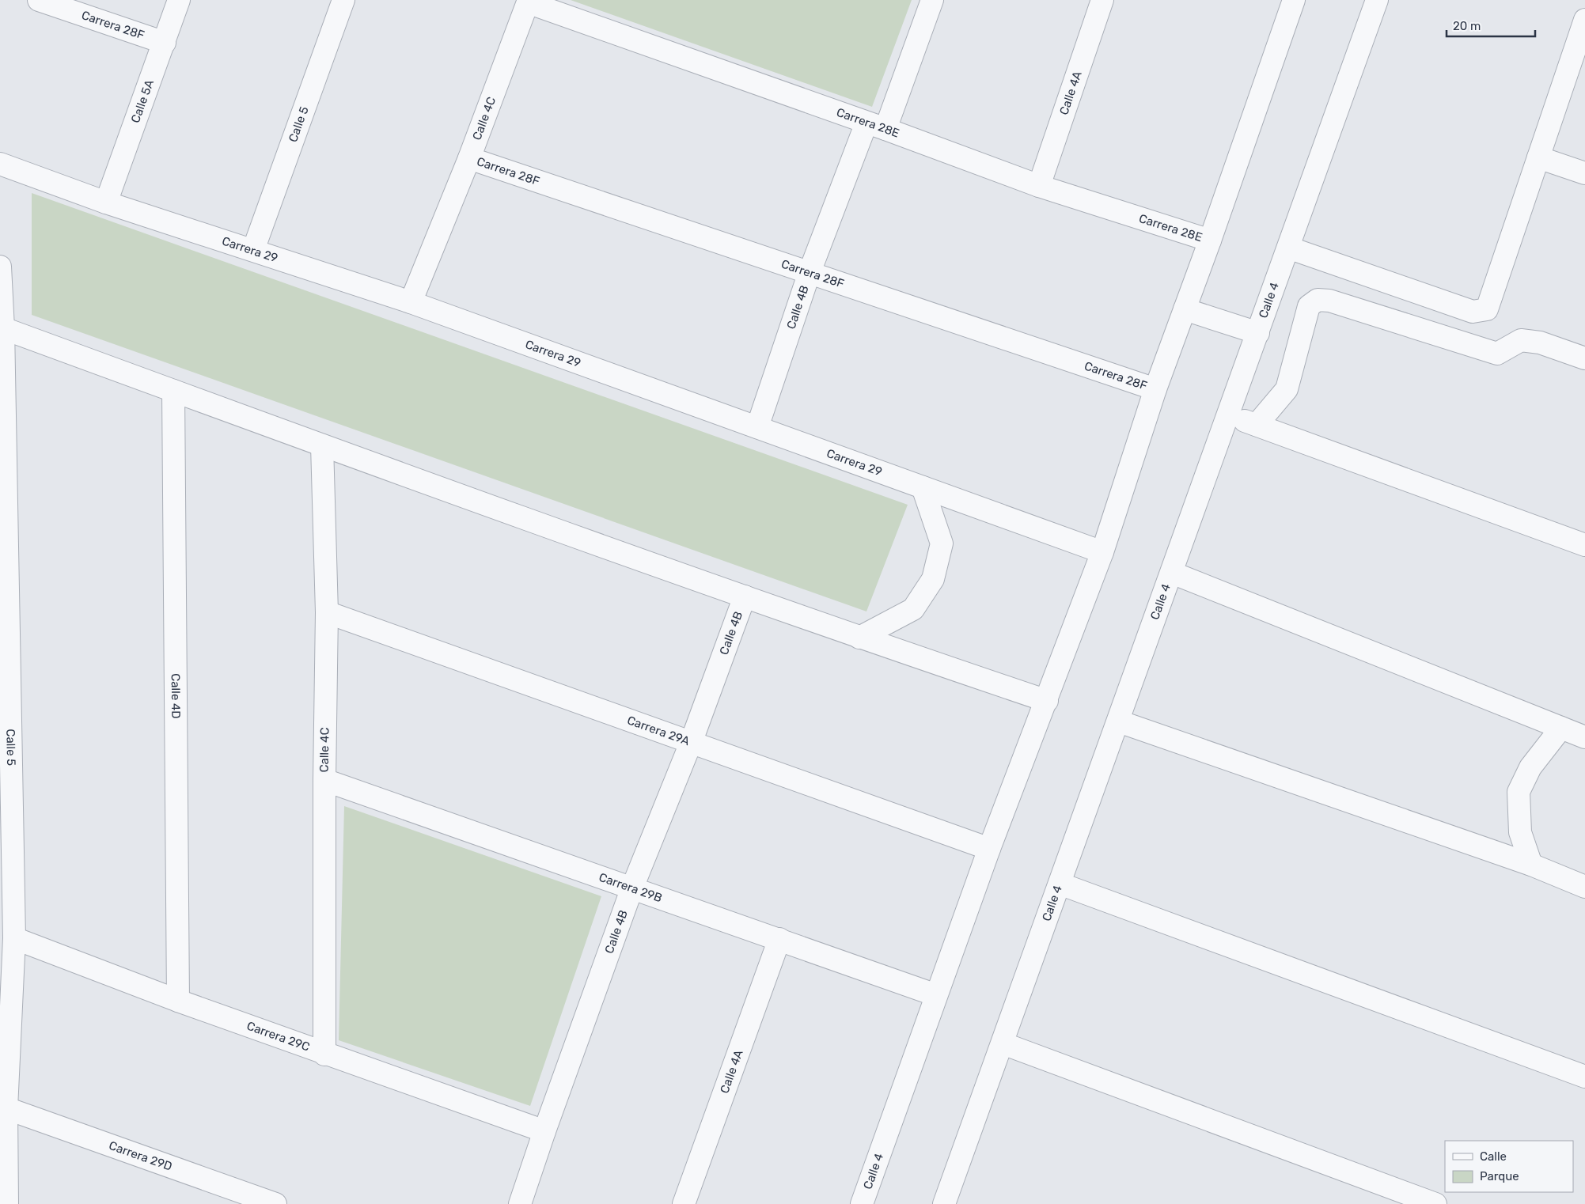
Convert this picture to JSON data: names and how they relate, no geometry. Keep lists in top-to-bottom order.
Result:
{
  "streets": {
    "street": [
      "Carrera 28F",
      "Calle 4A",
      "Calle 5A",
      "Calle 4C",
      "Carrera 28E",
      "Calle 5",
      "Carrera 29",
      "Calle 4",
      "Calle 4B",
      "Calle 4D",
      "Carrera 29A",
      "Carrera 29B",
      "Carrera 29C",
      "Carrera 29D"
    ]
  },
  "crossings": [
    ["Carrera 28F", "Calle 5A"],
    ["Carrera 28F", "Calle 4C"],
    ["Carrera 28F", "Calle 4"],
    ["Carrera 28F", "Calle 4B"],
    ["Calle 4A", "Carrera 28E"],
    ["Calle 4A", "Carrera 29B"],
    ["Calle 5A", "Carrera 29"],
    ["Calle 4C", "Carrera 28E"],
    ["Calle 4C", "Carrera 29"],
    ["Calle 4C", "Carrera 29A"],
    ["Calle 4C", "Carrera 29B"],
    ["Calle 4C", "Carrera 29C"],
    ["Carrera 28E", "Calle 4"],
    ["Carrera 28E", "Calle 4B"],
    ["Calle 5", "Carrera 29"],
    ["Calle 5", "Carrera 29C"],
    ["Calle 5", "Carrera 29D"],
    ["Carrera 29", "Calle 4"],
    ["Carrera 29", "Calle 4B"],
    ["Calle 4", "Carrera 29A"],
    ["Calle 4", "Carrera 29B"],
    ["Calle 4B", "Carrera 29A"],
    ["Calle 4B", "Carrera 29B"],
    ["Calle 4B", "Carrera 29C"],
    ["Calle 4D", "Carrera 29C"]
  ],
  "legend": ["Calle", "Parque"],
  "scale_bar": "20 m"
}
